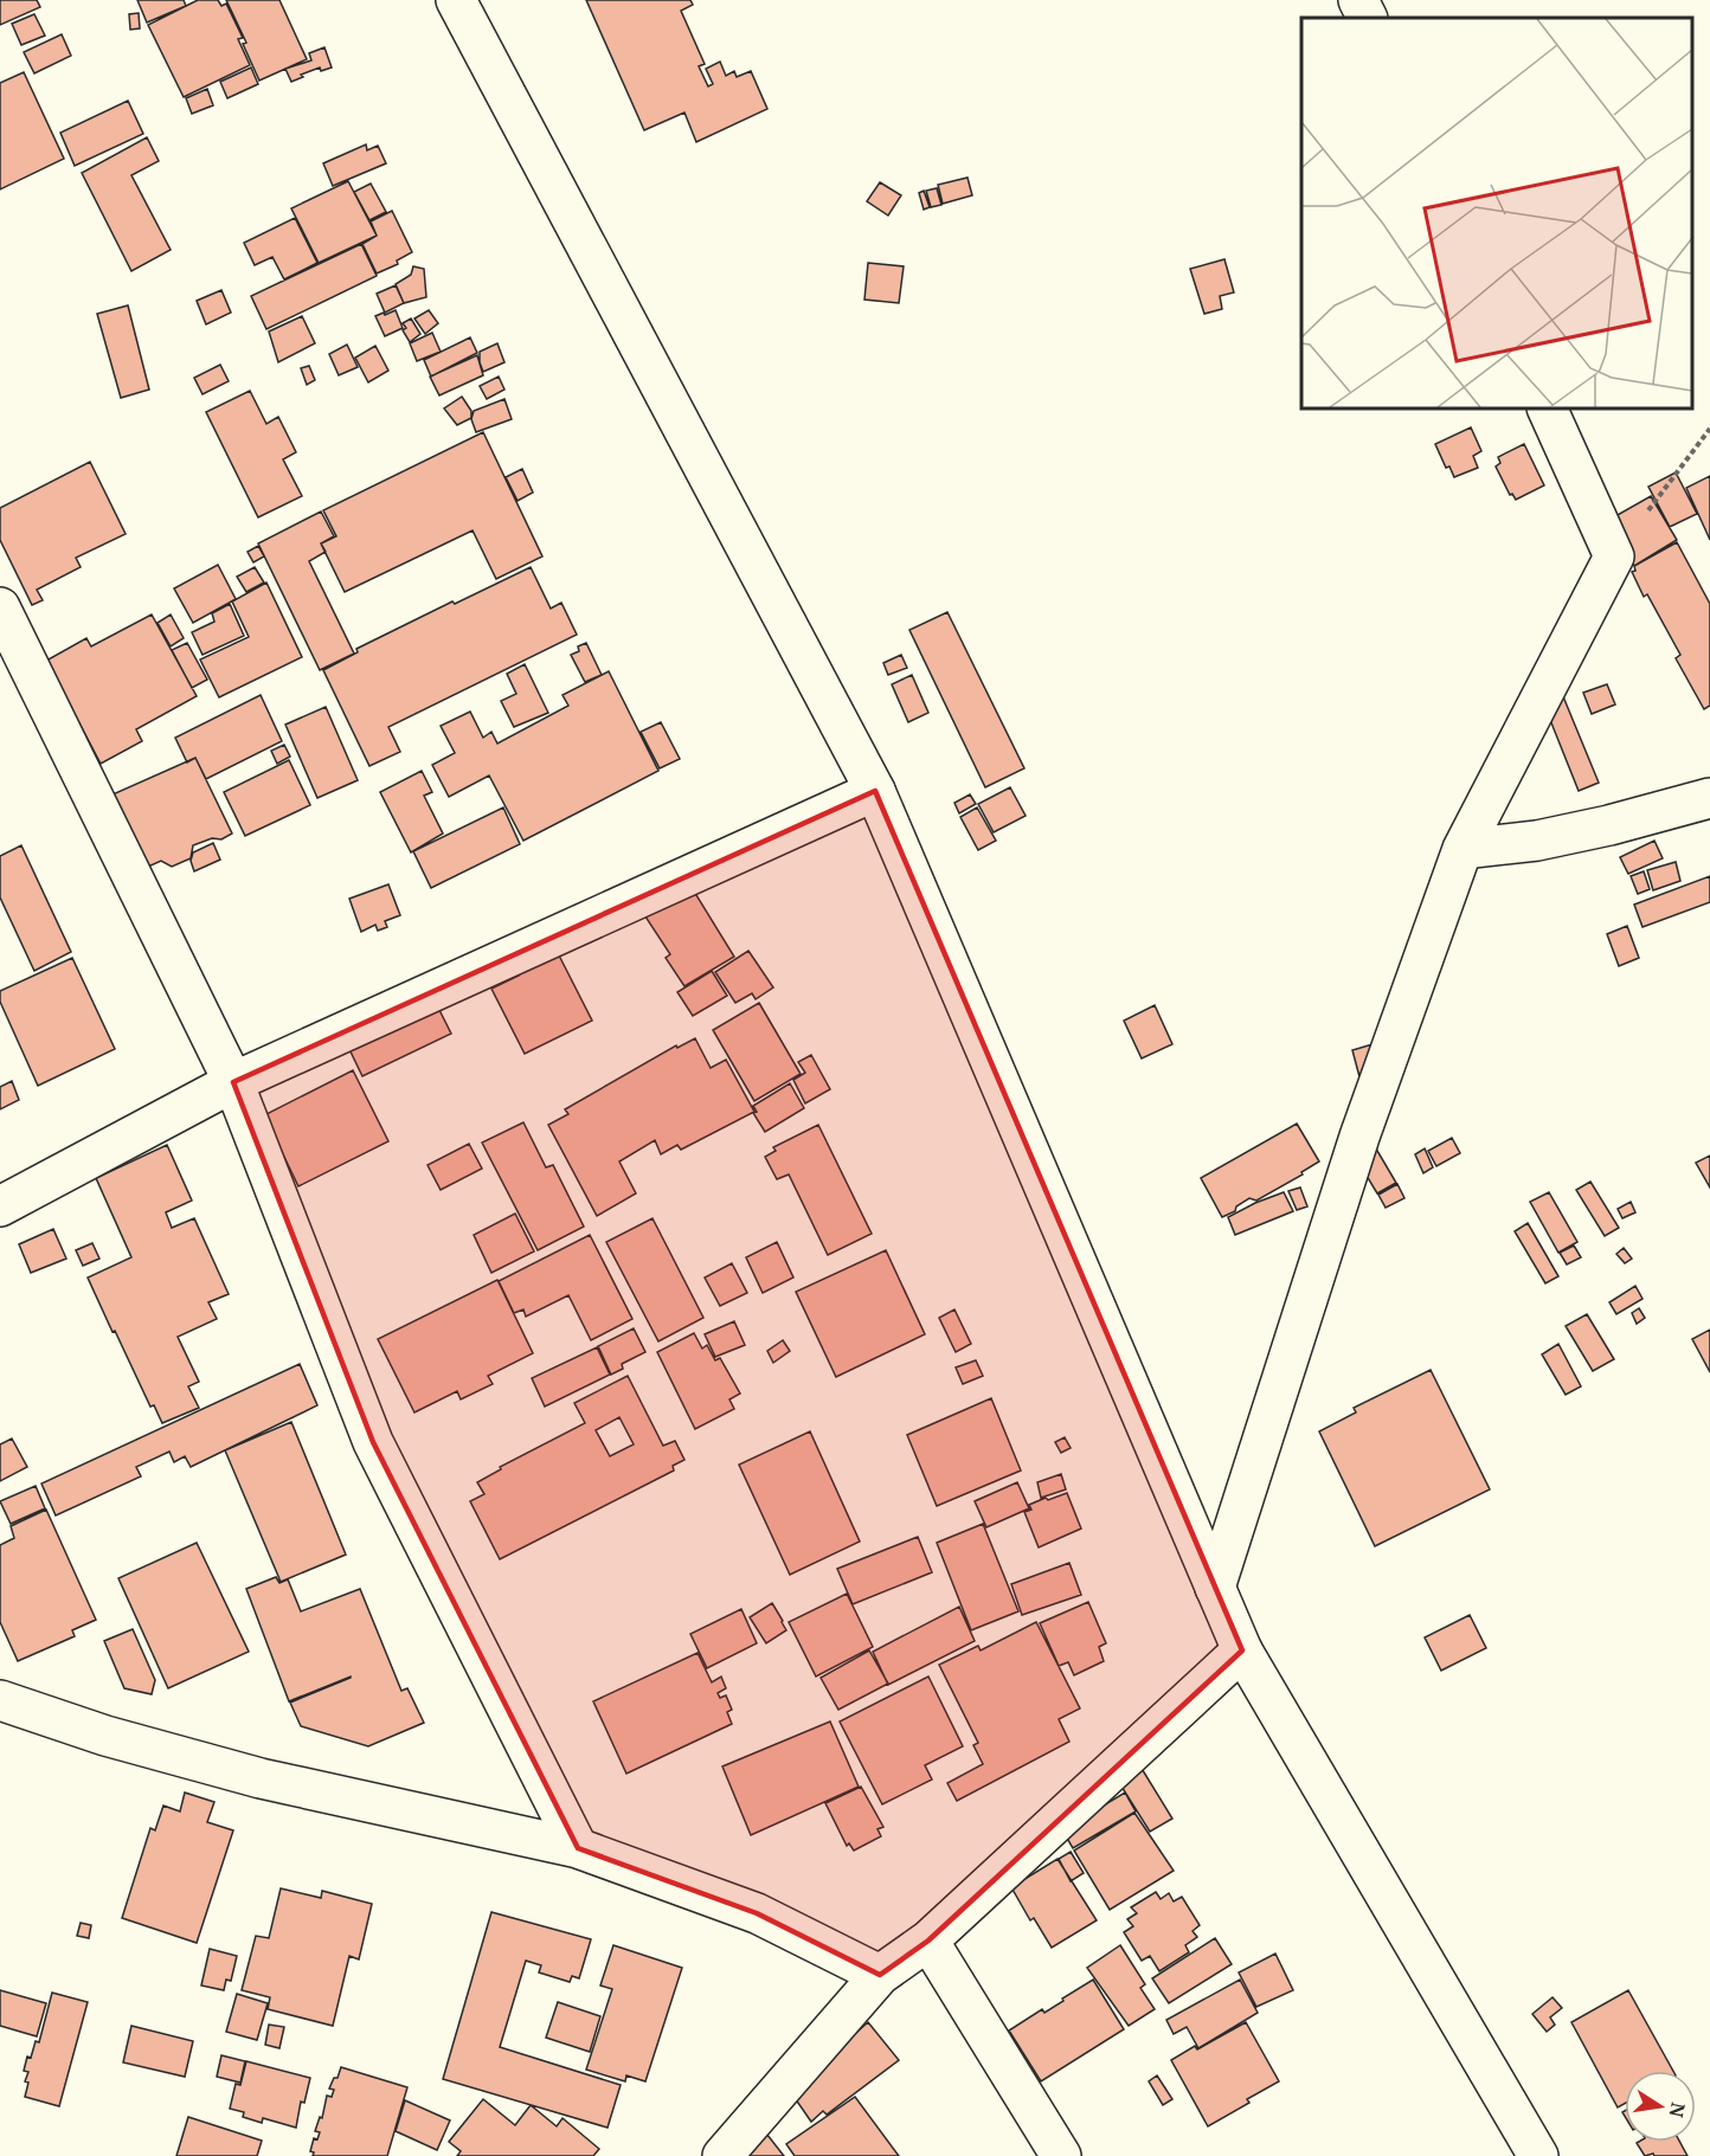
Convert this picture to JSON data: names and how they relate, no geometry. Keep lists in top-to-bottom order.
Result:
{
  "north": "right"
}
